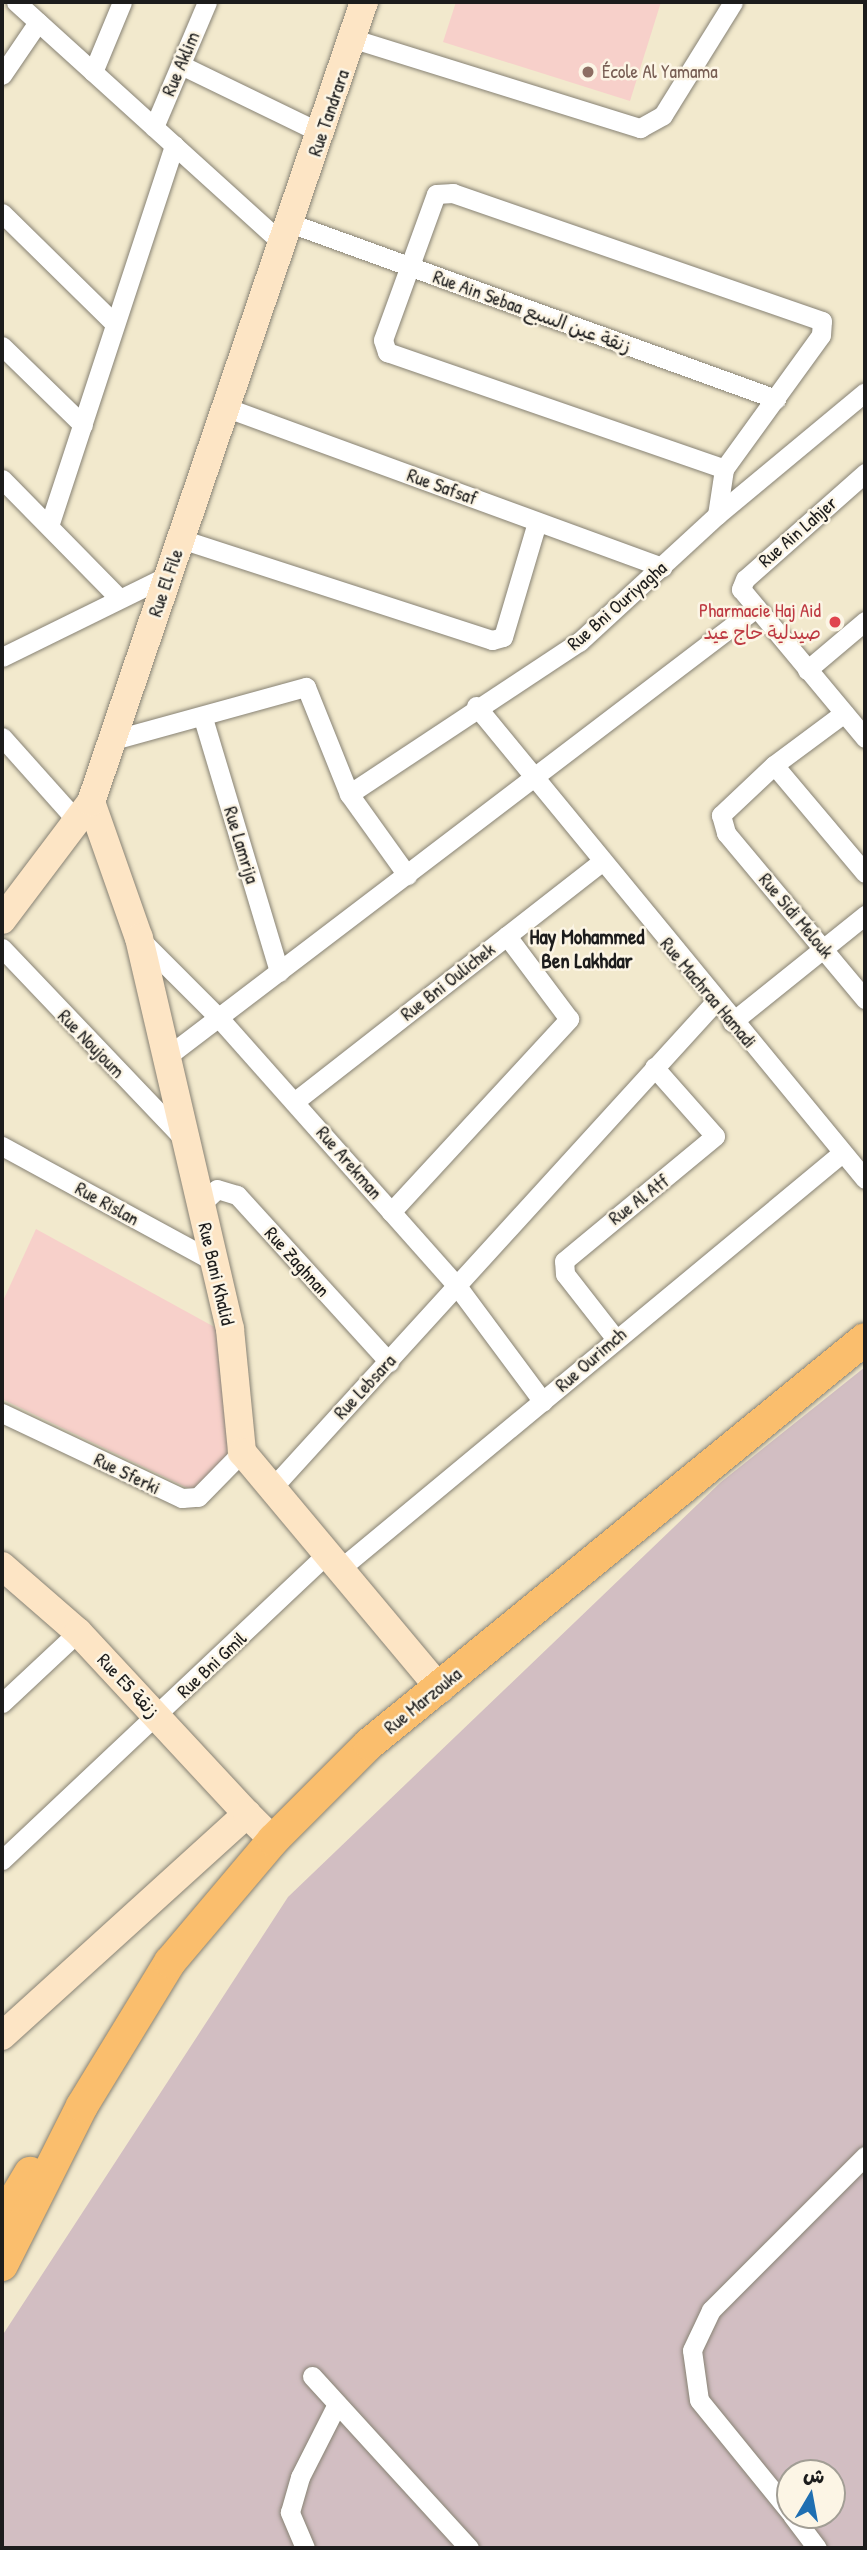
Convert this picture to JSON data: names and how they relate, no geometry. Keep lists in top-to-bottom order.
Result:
{
  "streets": {
    "main road": ["Rue Marzouka"],
    "street": [
      "Rue Aklim",
      "Rue Tandrara",
      "Rue Ain Sebaa زنقة عين السبع",
      "Rue Safsaf",
      "Rue Ain Lahjer",
      "Rue El File",
      "Rue Bni Ouriyagha",
      "Rue Lamrija",
      "Rue Sidi Melouk",
      "Rue Bni Oulichek",
      "Rue Machraa Hamadi",
      "Rue Noujoum",
      "Rue Arekman",
      "Rue Al Atf",
      "Rue Rislan",
      "Rue Zaghnan",
      "Rue Bani Khalid",
      "Rue Ourimch",
      "Rue Lebsara",
      "Rue Sferki",
      "Rue Bni Gmil",
      "Rue E5 زنقة"
    ]
  },
  "crossings": [
    ["Rue Aklim", "Rue Ain Sebaa زنقة عين السبع"],
    ["Rue Tandrara", "Rue Ain Sebaa زنقة عين السبع"],
    ["Rue Tandrara", "Rue El File"],
    ["Rue Ain Sebaa زنقة عين السبع", "Rue El File"],
    ["Rue Safsaf", "Rue El File"],
    ["Rue Safsaf", "Rue Bni Ouriyagha"],
    ["Rue El File", "Rue Bani Khalid"],
    ["Rue Bni Ouriyagha", "Rue Machraa Hamadi"],
    ["Rue Bni Oulichek", "Rue Machraa Hamadi"],
    ["Rue Bni Oulichek", "Rue Arekman"],
    ["Rue Machraa Hamadi", "Rue Ourimch"],
    ["Rue Machraa Hamadi", "Rue Lebsara"],
    ["Rue Noujoum", "Rue Bani Khalid"],
    ["Rue Arekman", "Rue Bani Khalid"],
    ["Rue Arekman", "Rue Ourimch"],
    ["Rue Arekman", "Rue Lebsara"],
    ["Rue Al Atf", "Rue Ourimch"],
    ["Rue Al Atf", "Rue Lebsara"],
    ["Rue Rislan", "Rue Bani Khalid"],
    ["Rue Zaghnan", "Rue Bani Khalid"],
    ["Rue Zaghnan", "Rue Lebsara"],
    ["Rue Bani Khalid", "Rue Sferki"],
    ["Rue Ourimch", "Rue Bni Gmil"],
    ["Rue Bni Gmil", "Rue E5 زنقة"]
  ],
  "districts": ["Hay Mohammed Ben Lakhdar"],
  "places": ["École Al Yamama", "Pharmacie Haj Aid صيدلية حاج عيد"],
  "north": "top"
}
